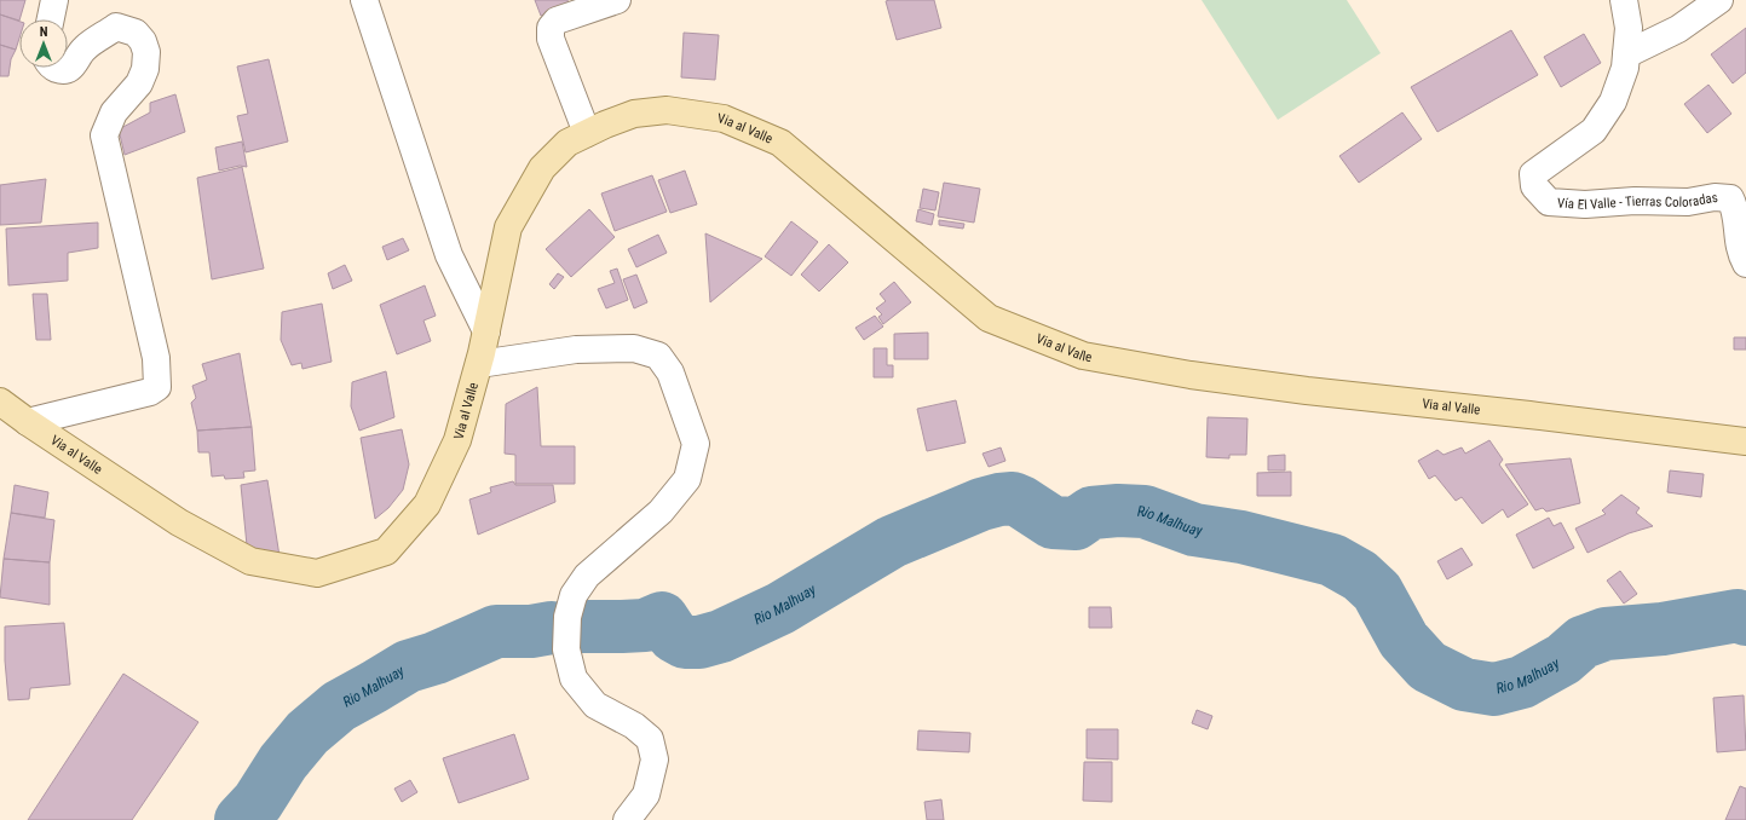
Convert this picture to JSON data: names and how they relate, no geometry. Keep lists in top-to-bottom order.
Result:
{
  "streets": {
    "main road": ["Via al Valle"],
    "street": ["Vía El Valle - Tierras Coloradas"]
  },
  "water": ["Rio Malhuay"],
  "north": "top"
}
